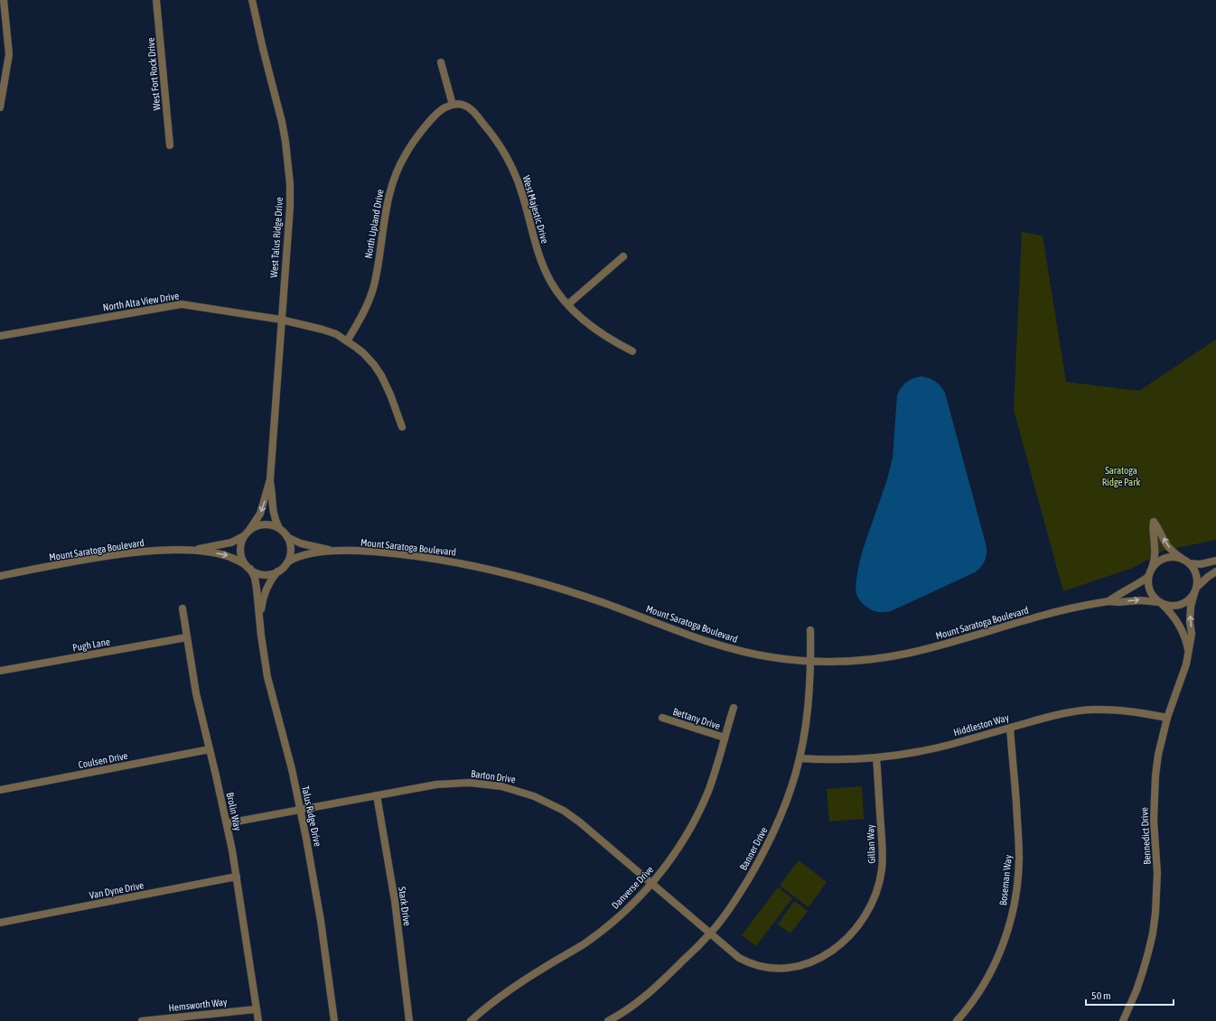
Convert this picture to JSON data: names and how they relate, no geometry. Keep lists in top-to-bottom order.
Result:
{
  "streets": {
    "street": [
      "West Fort Rock Drive",
      "West Majestic Drive",
      "North Upland Drive",
      "West Talus Ridge Drive",
      "North Alta View Drive",
      "Mount Saratoga Boulevard",
      "Pugh Lane",
      "Bettany Drive",
      "Hiddleston Way",
      "Coulsen Drive",
      "Barton Drive",
      "Brolin Way",
      "Talus Ridge Drive",
      "Bennedict Drive",
      "Gillan Way",
      "Banner Drive",
      "Boseman Way",
      "Danverse Drive",
      "Van Dyne Drive",
      "Stark Drive",
      "Hemsworth Way"
    ]
  },
  "crossings": [
    ["West Majestic Drive", "North Upland Drive"],
    ["North Upland Drive", "North Alta View Drive"],
    ["West Talus Ridge Drive", "North Alta View Drive"],
    ["West Talus Ridge Drive", "Mount Saratoga Boulevard"],
    ["West Talus Ridge Drive", "Talus Ridge Drive"],
    ["Mount Saratoga Boulevard", "Talus Ridge Drive"],
    ["Mount Saratoga Boulevard", "Bennedict Drive"],
    ["Mount Saratoga Boulevard", "Banner Drive"],
    ["Pugh Lane", "Brolin Way"],
    ["Bettany Drive", "Danverse Drive"],
    ["Hiddleston Way", "Bennedict Drive"],
    ["Hiddleston Way", "Gillan Way"],
    ["Hiddleston Way", "Banner Drive"],
    ["Hiddleston Way", "Boseman Way"],
    ["Coulsen Drive", "Brolin Way"],
    ["Barton Drive", "Brolin Way"],
    ["Barton Drive", "Talus Ridge Drive"],
    ["Barton Drive", "Gillan Way"],
    ["Barton Drive", "Banner Drive"],
    ["Barton Drive", "Danverse Drive"],
    ["Barton Drive", "Stark Drive"],
    ["Brolin Way", "Van Dyne Drive"],
    ["Brolin Way", "Hemsworth Way"],
    ["Gillan Way", "Banner Drive"]
  ],
  "parks": ["Saratoga Ridge Park"],
  "scale_bar": "50 m"
}
